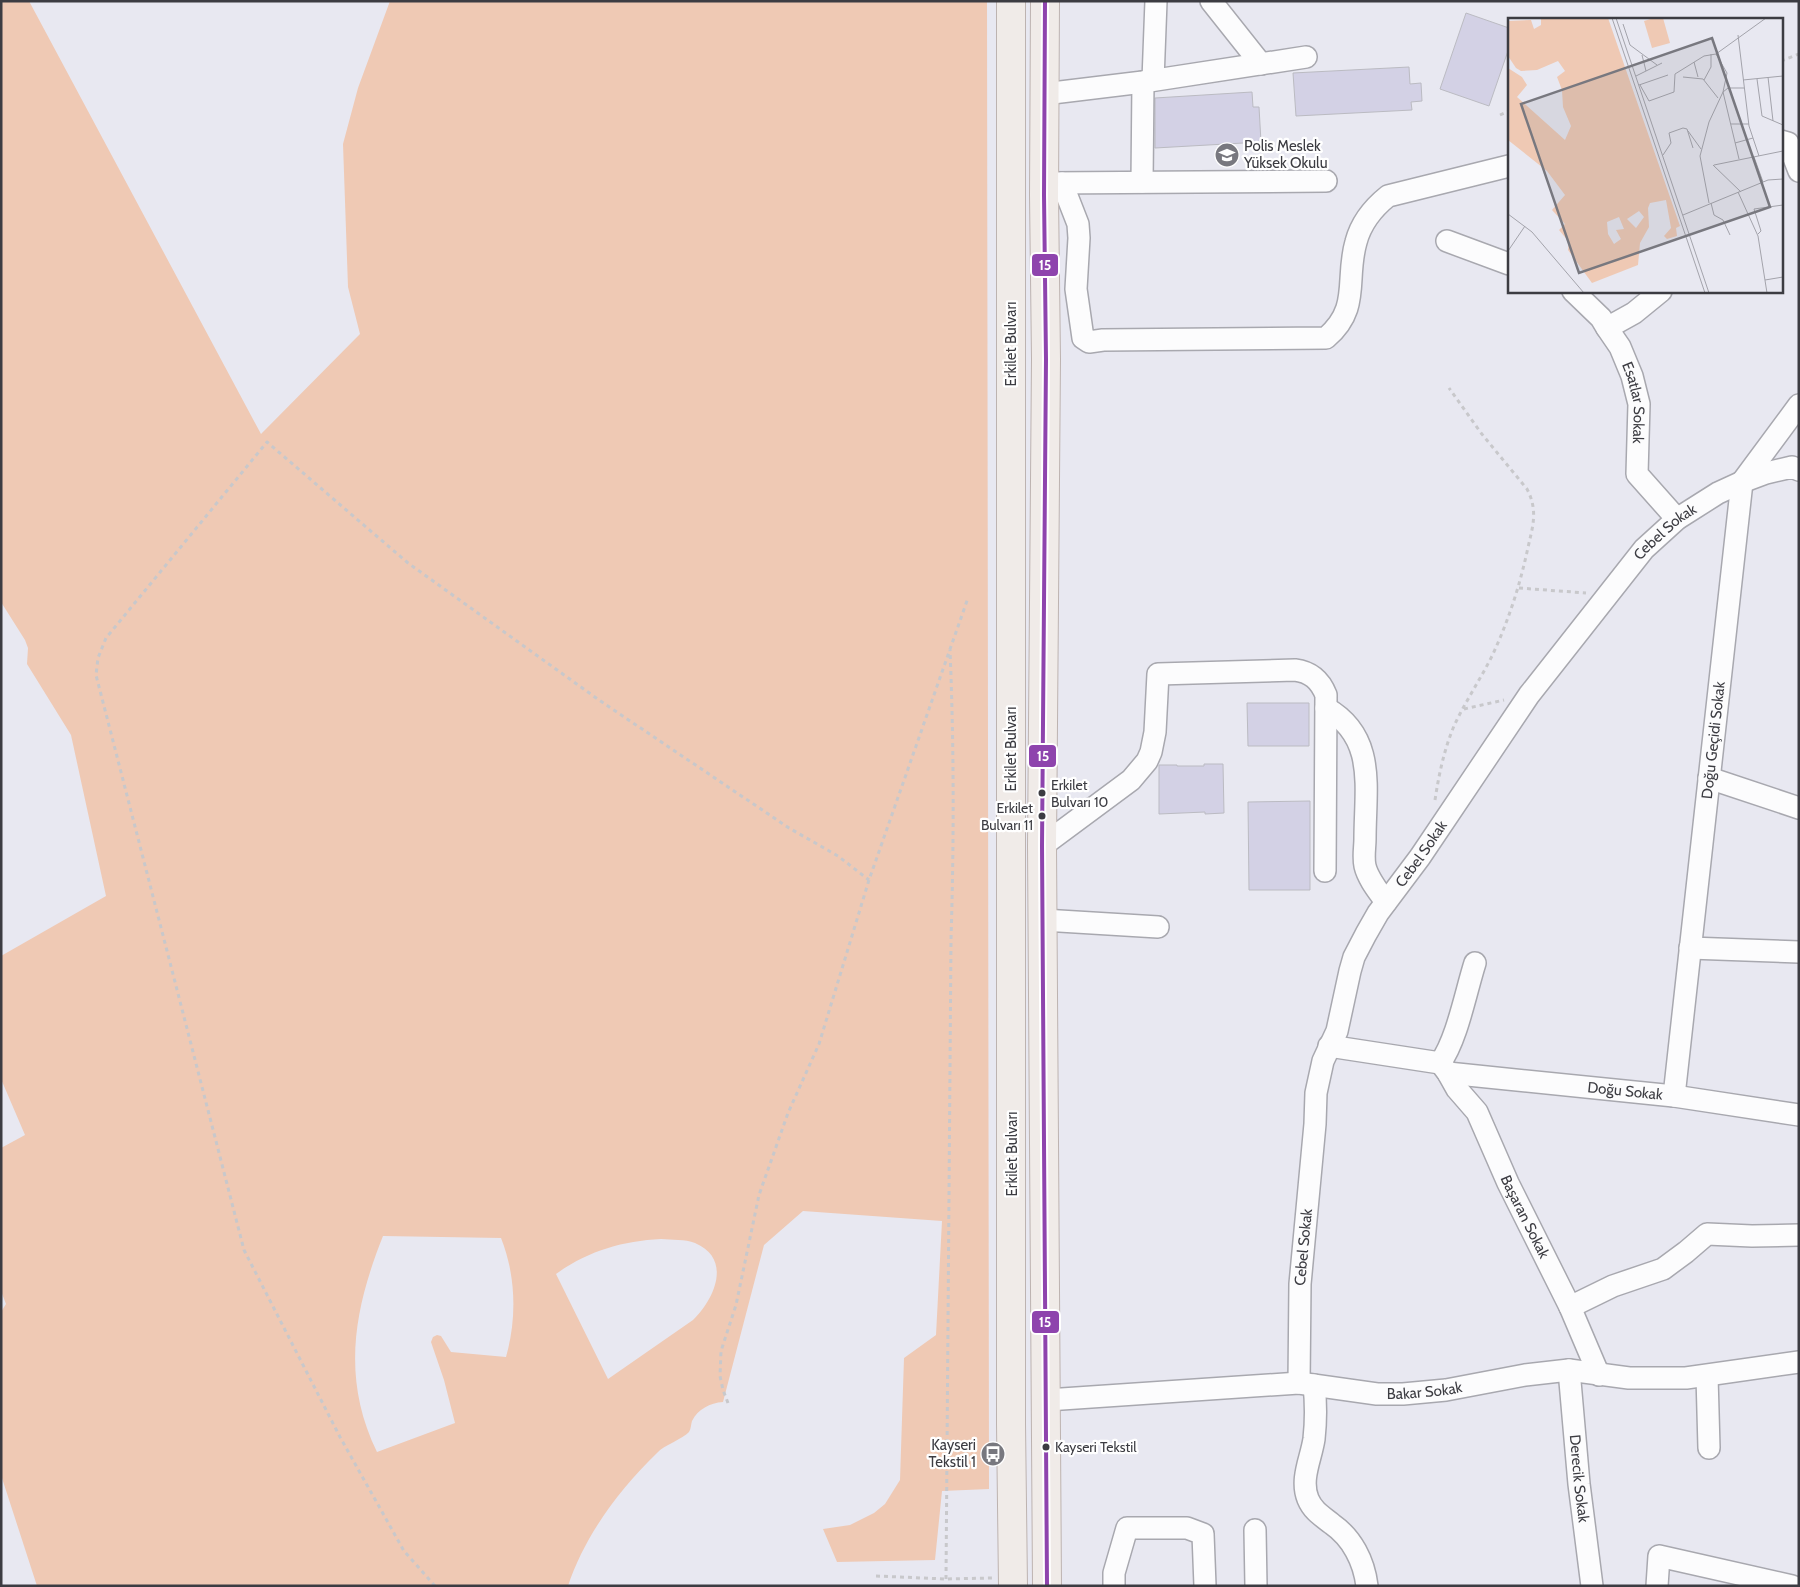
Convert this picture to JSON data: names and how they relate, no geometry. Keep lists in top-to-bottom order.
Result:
{
  "streets": {
    "main road": ["Erkilet Bulvarı"],
    "street": [
      "Esatlar Sokak",
      "Cebel Sokak",
      "Doğu Geçidi Sokak",
      "Doğu Sokak",
      "Başaran Sokak",
      "Bakar Sokak",
      "Derecik Sokak"
    ]
  },
  "crossings": [
    ["Esatlar Sokak", "Cebel Sokak"],
    ["Cebel Sokak", "Doğu Geçidi Sokak"],
    ["Cebel Sokak", "Doğu Sokak"],
    ["Cebel Sokak", "Bakar Sokak"],
    ["Doğu Geçidi Sokak", "Doğu Sokak"],
    ["Doğu Sokak", "Başaran Sokak"],
    ["Başaran Sokak", "Bakar Sokak"],
    ["Bakar Sokak", "Derecik Sokak"]
  ],
  "places": {
    "school or university": ["Polis Meslek Yüksek Okulu"],
    "other": ["Erkilet Bulvarı 10", "Erkilet Bulvarı 11", "Kayseri Tekstil"],
    "bus stop": ["Kayseri Tekstil 1"]
  },
  "lines": ["transit line 15"]
}
